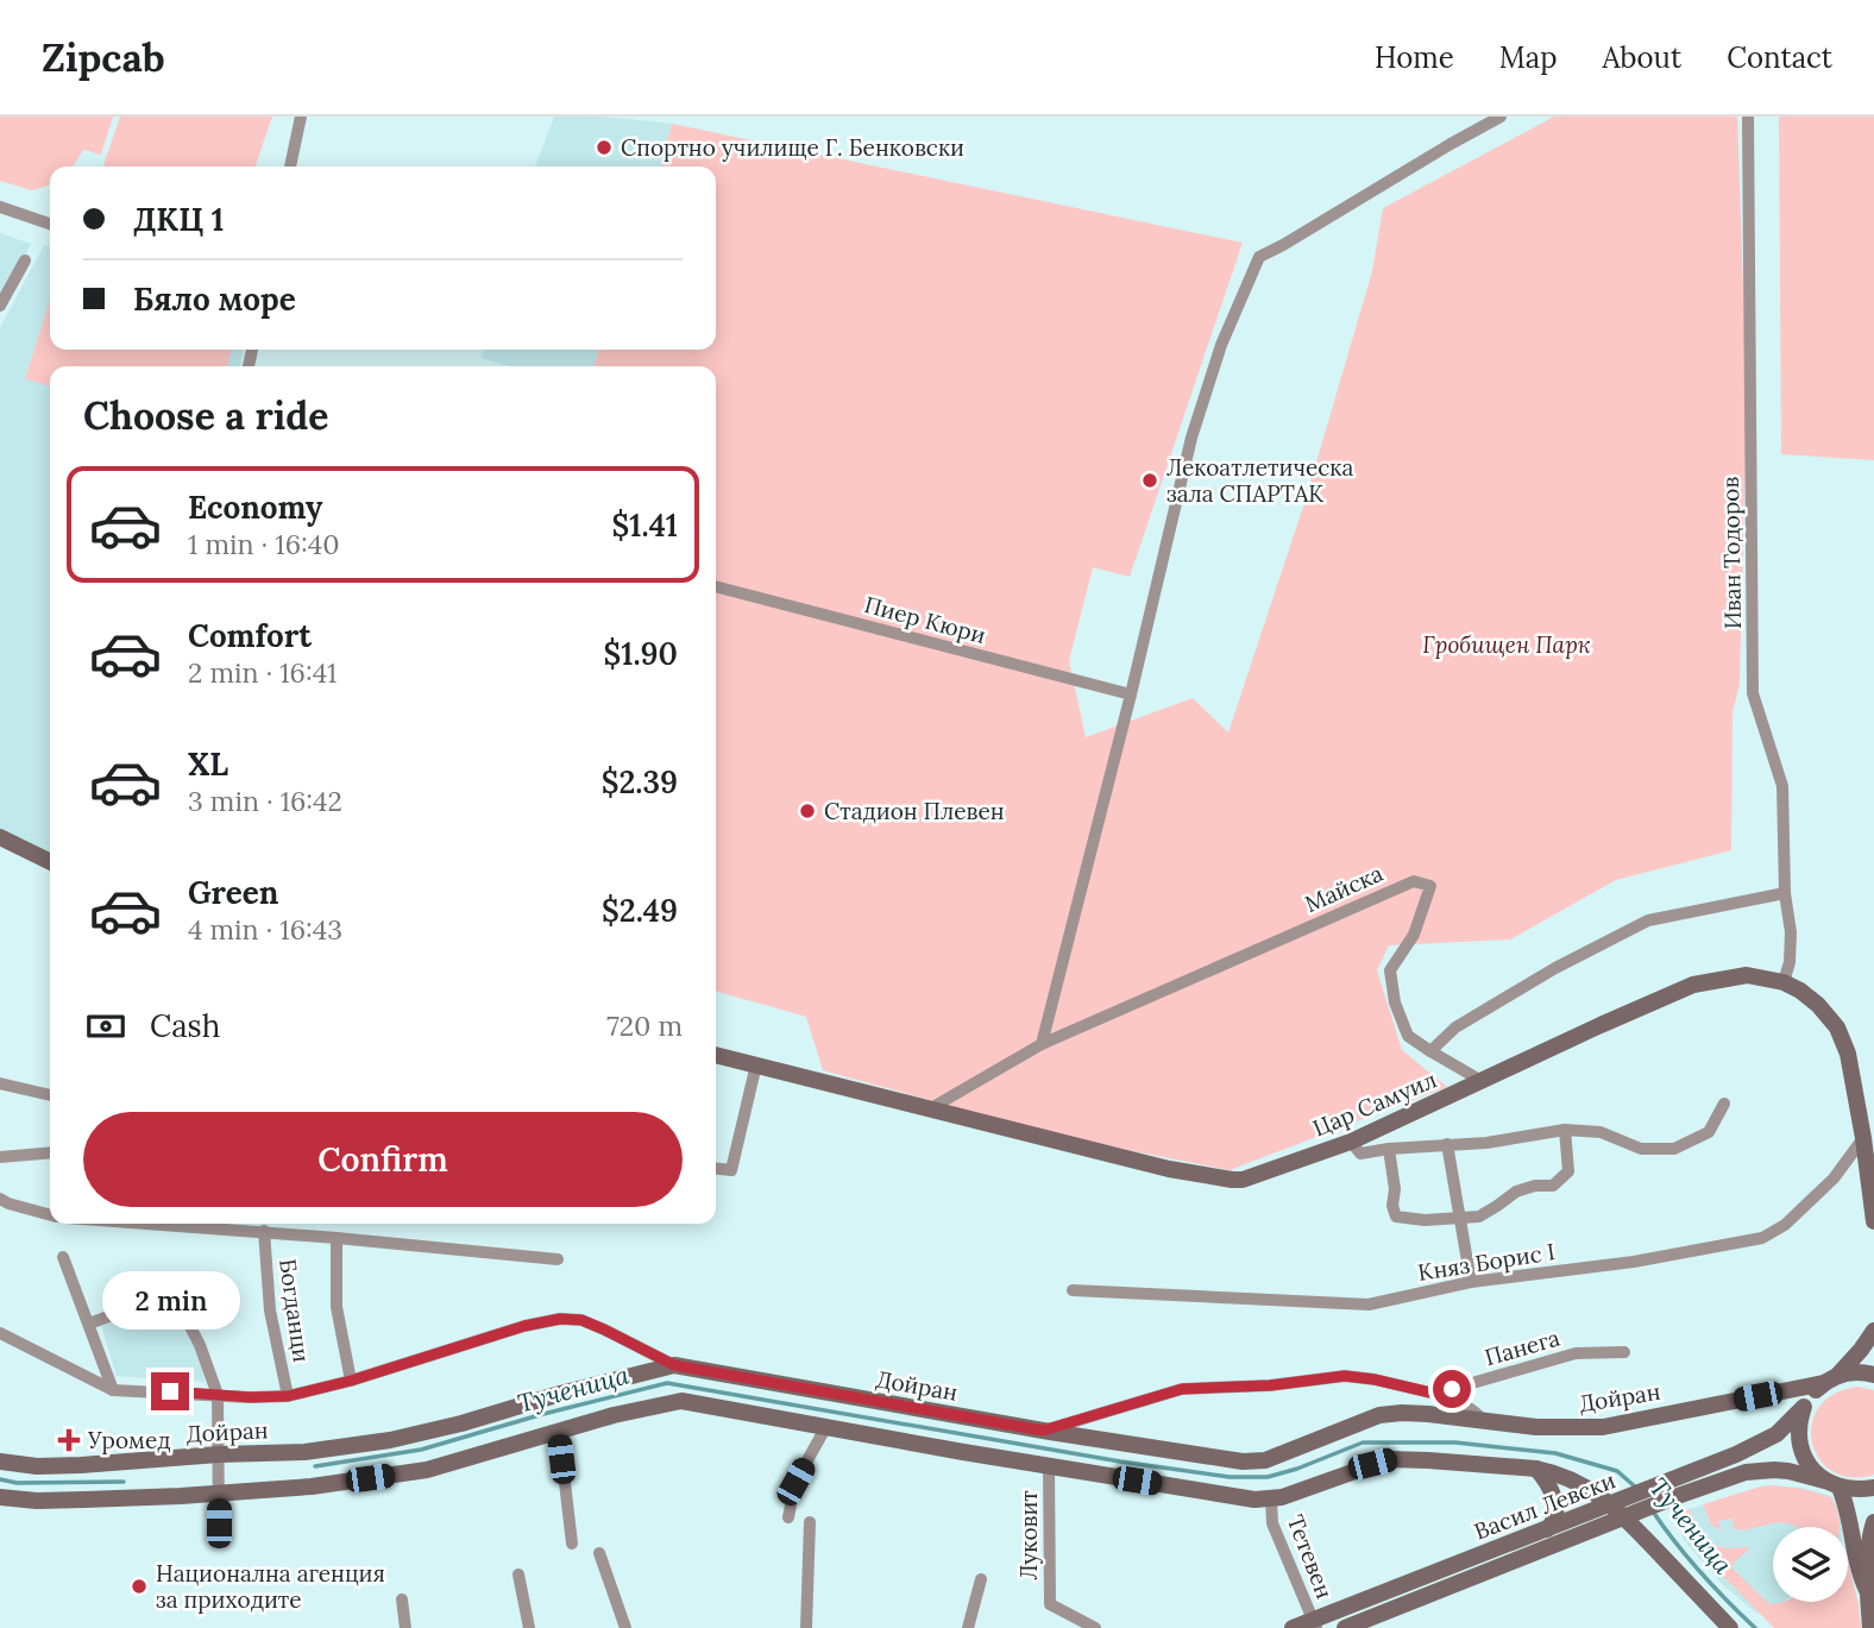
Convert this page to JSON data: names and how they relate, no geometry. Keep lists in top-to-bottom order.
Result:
{
  "streets": {
    "main road": ["Цар Самуил", "Дойран", "Васил Левски"],
    "street": [
      "Иван Тодоров",
      "Пиер Кюри",
      "Майска",
      "Княз Борис I",
      "Богданци",
      "Панега",
      "Луковит",
      "Тетевен"
    ]
  },
  "crossings": [
    ["Иван Тодоров", "Цар Самуил"],
    ["Майска", "Цар Самуил"],
    ["Цар Самуил", "Княз Борис I"],
    ["Панега", "Дойран"],
    ["Дойран", "Васил Левски"],
    ["Васил Левски", "Тетевен"]
  ],
  "water": ["Тученица"],
  "parks": ["Гробищен Парк"],
  "places": {
    "other": [
      "Спортно училище Г. Бенковски",
      "Лекоатлетическа зала СПАРТАК",
      "Стадион Плевен",
      "Национална агенция за приходите"
    ],
    "health": ["Уромед"]
  },
  "page": {
    "header": "Zipcab",
    "nav": [
      "Home",
      "Map",
      "About",
      "Contact"
    ],
    "banner": ["ДКЦ 1", "Бяло море"],
    "heading": "Choose a ride",
    "list": [
      {
        "name": "Economy",
        "note": "1 min · 16:40",
        "value": "$1.41"
      },
      {
        "name": "Comfort",
        "note": "2 min · 16:41",
        "value": "$1.90"
      },
      {
        "name": "XL",
        "note": "3 min · 16:42",
        "value": "$2.39"
      },
      {
        "name": "Green",
        "note": "4 min · 16:43",
        "value": "$2.49"
      }
    ],
    "pay": ["Cash", "720 m"],
    "buttons": "Confirm",
    "bubble": "2 min"
  }
}
